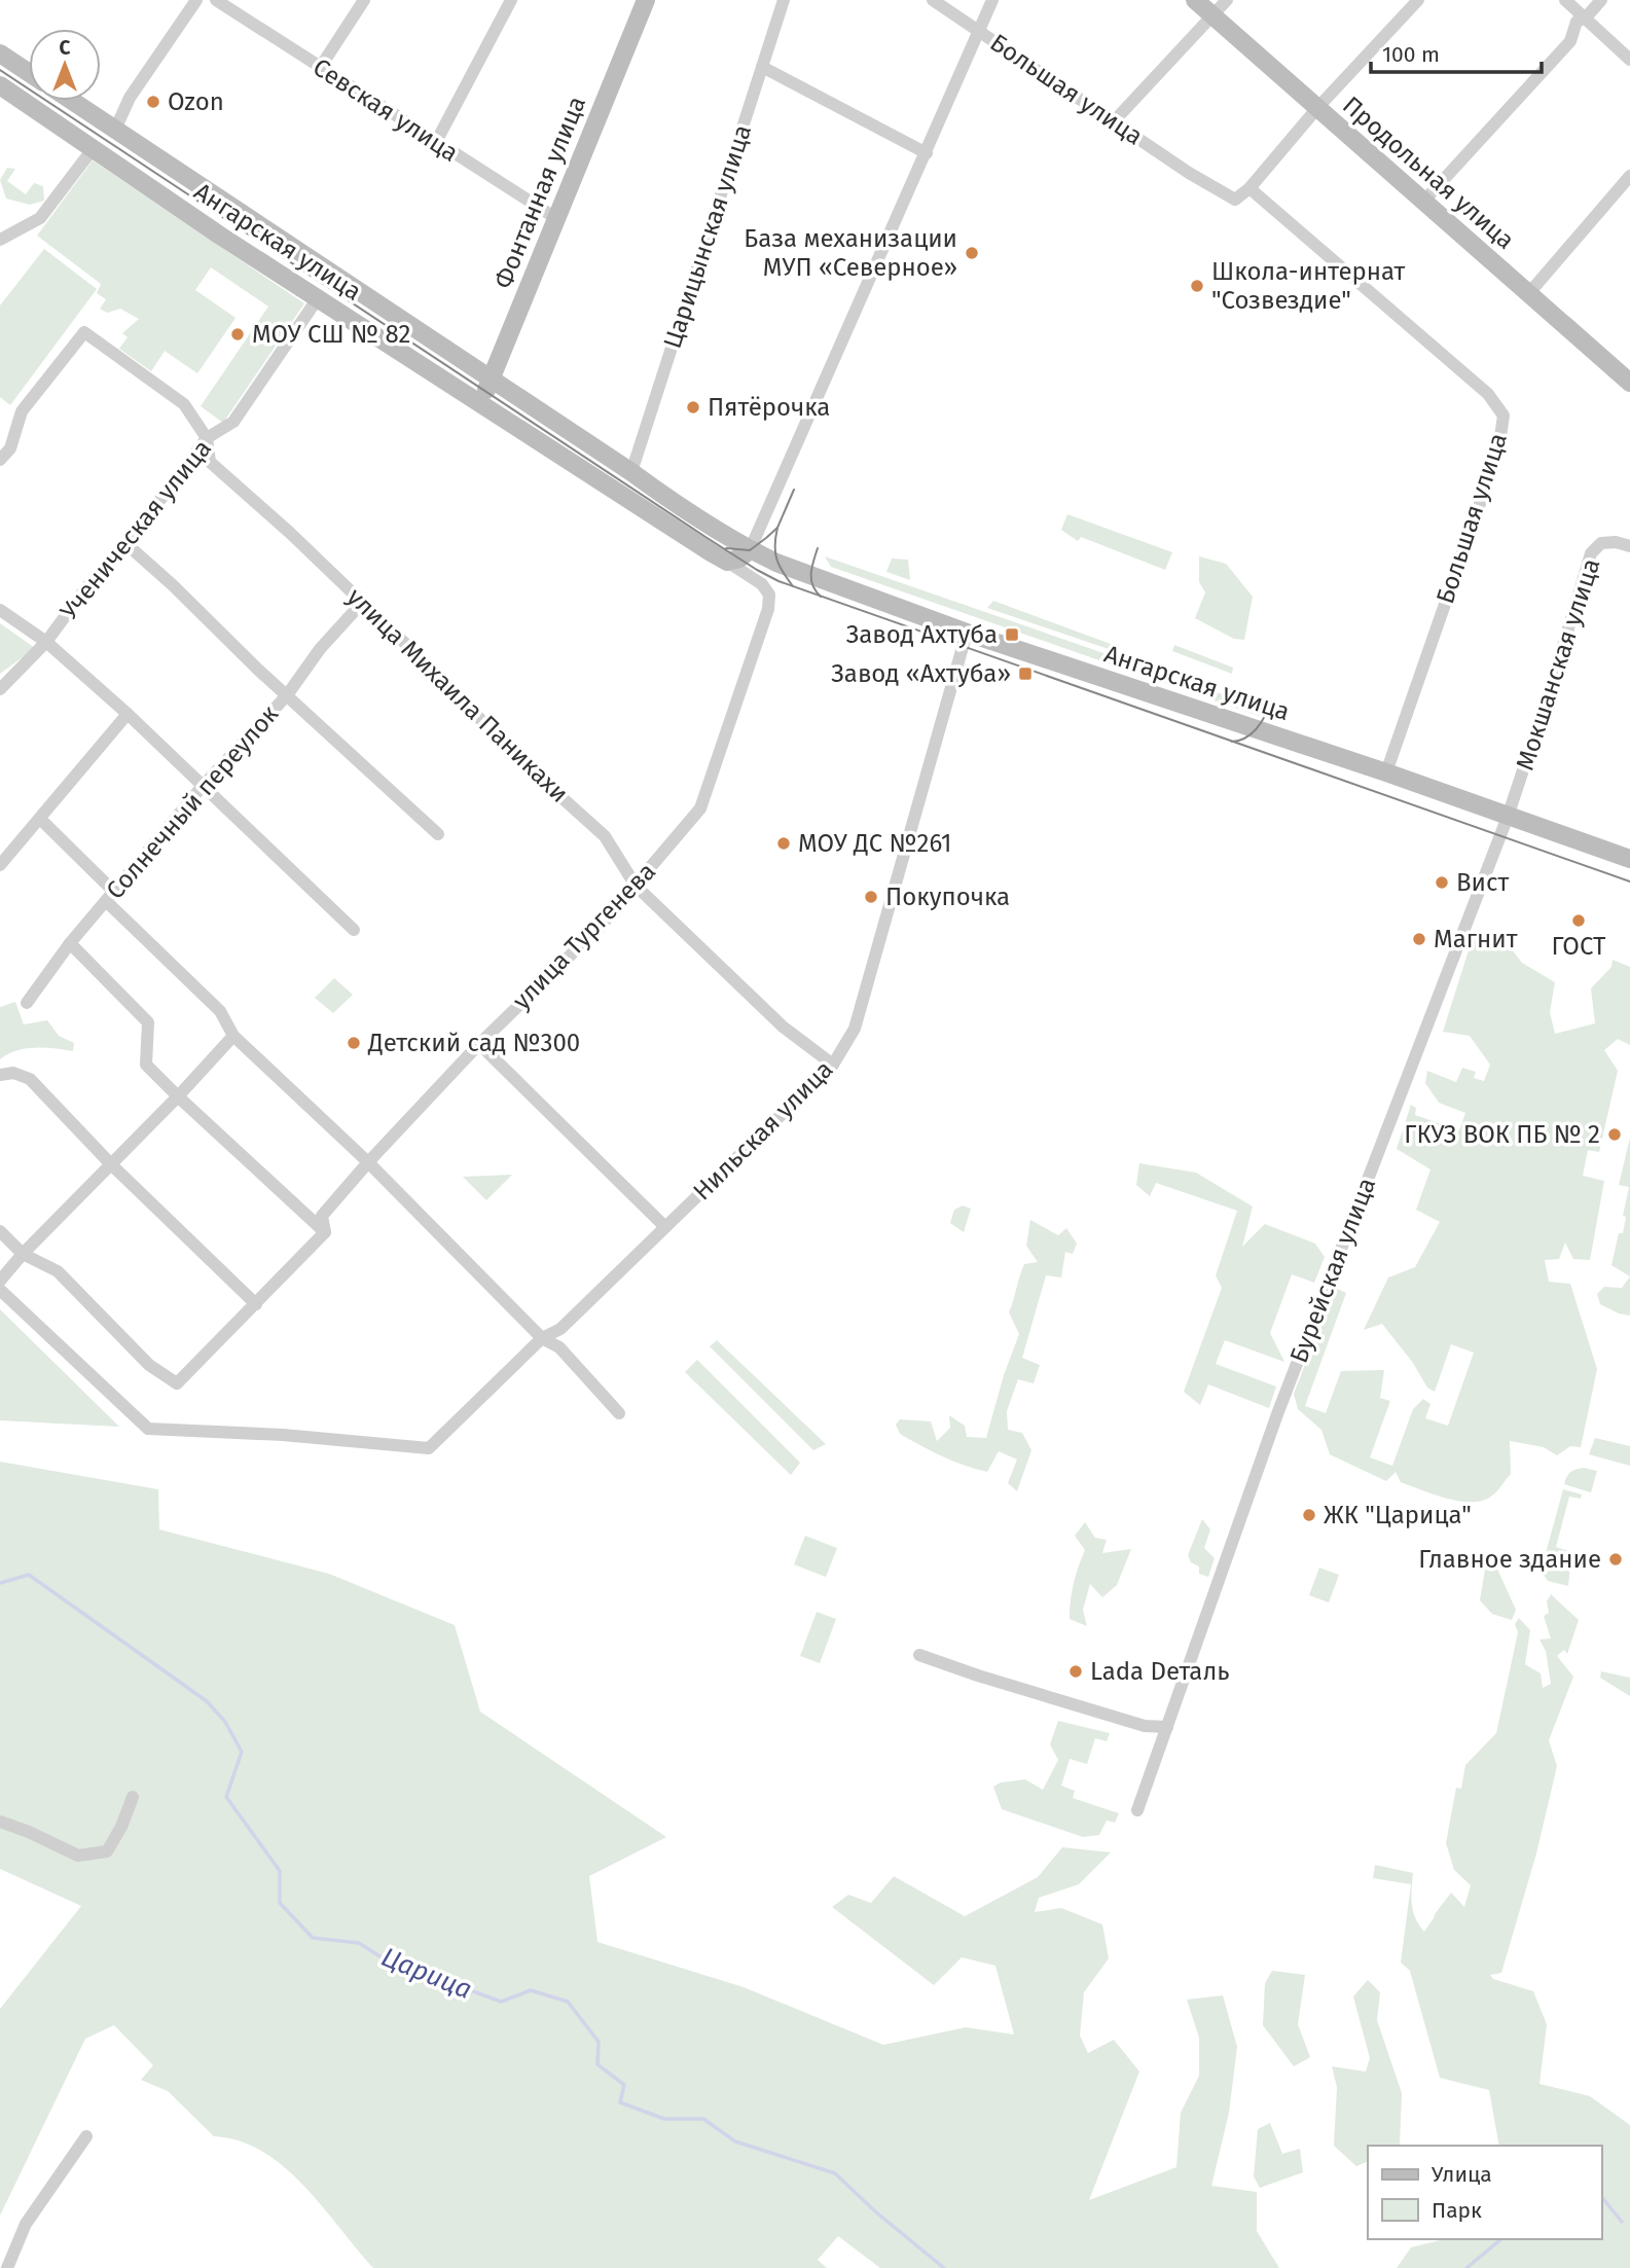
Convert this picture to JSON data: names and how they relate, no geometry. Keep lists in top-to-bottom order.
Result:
{
  "streets": {
    "main road": ["Продольная улица", "Фонтанная улица", "Ангарская улица"],
    "street": [
      "Большая улица",
      "Севская улица",
      "Царицынская улица",
      "Ученическая улица",
      "Мокшанская улица",
      "улица Михаила Паникахи",
      "Солнечный переулок",
      "улица Тургенева",
      "Нильская улица",
      "Бурейская улица"
    ]
  },
  "crossings": [
    ["Большая улица", "Ангарская улица"],
    ["Севская улица", "Фонтанная улица"],
    ["Фонтанная улица", "Ангарская улица"],
    ["Царицынская улица", "Ангарская улица"],
    ["Ангарская улица", "Ученическая улица"],
    ["Ангарская улица", "Мокшанская улица"],
    ["Ангарская улица", "улица Тургенева"],
    ["Ангарская улица", "Нильская улица"],
    ["Ангарская улица", "Бурейская улица"],
    ["Ученическая улица", "улица Михаила Паникахи"],
    ["Мокшанская улица", "Бурейская улица"],
    ["улица Михаила Паникахи", "Солнечный переулок"],
    ["улица Михаила Паникахи", "улица Тургенева"],
    ["улица Михаила Паникахи", "Нильская улица"]
  ],
  "water": ["Царица"],
  "places": {
    "other": [
      "Ozon",
      "База механизации МУП «Северное»",
      "Школа-интернат \"Созвездие\"",
      "МОУ СШ № 82",
      "Пятёрочка",
      "МОУ ДС №261",
      "Вист",
      "Покупочка",
      "ГОСТ",
      "Магнит",
      "Детский сад №300",
      "ГКУЗ ВОК ПБ № 2",
      "ЖК \"Царица\"",
      "Главное здание",
      "Lada Dеталь"
    ],
    "transit": ["Завод Ахтуба", "Завод «Ахтуба»"]
  },
  "legend": ["Улица", "Парк"],
  "scale_bar": "100 m",
  "north": "top"
}
